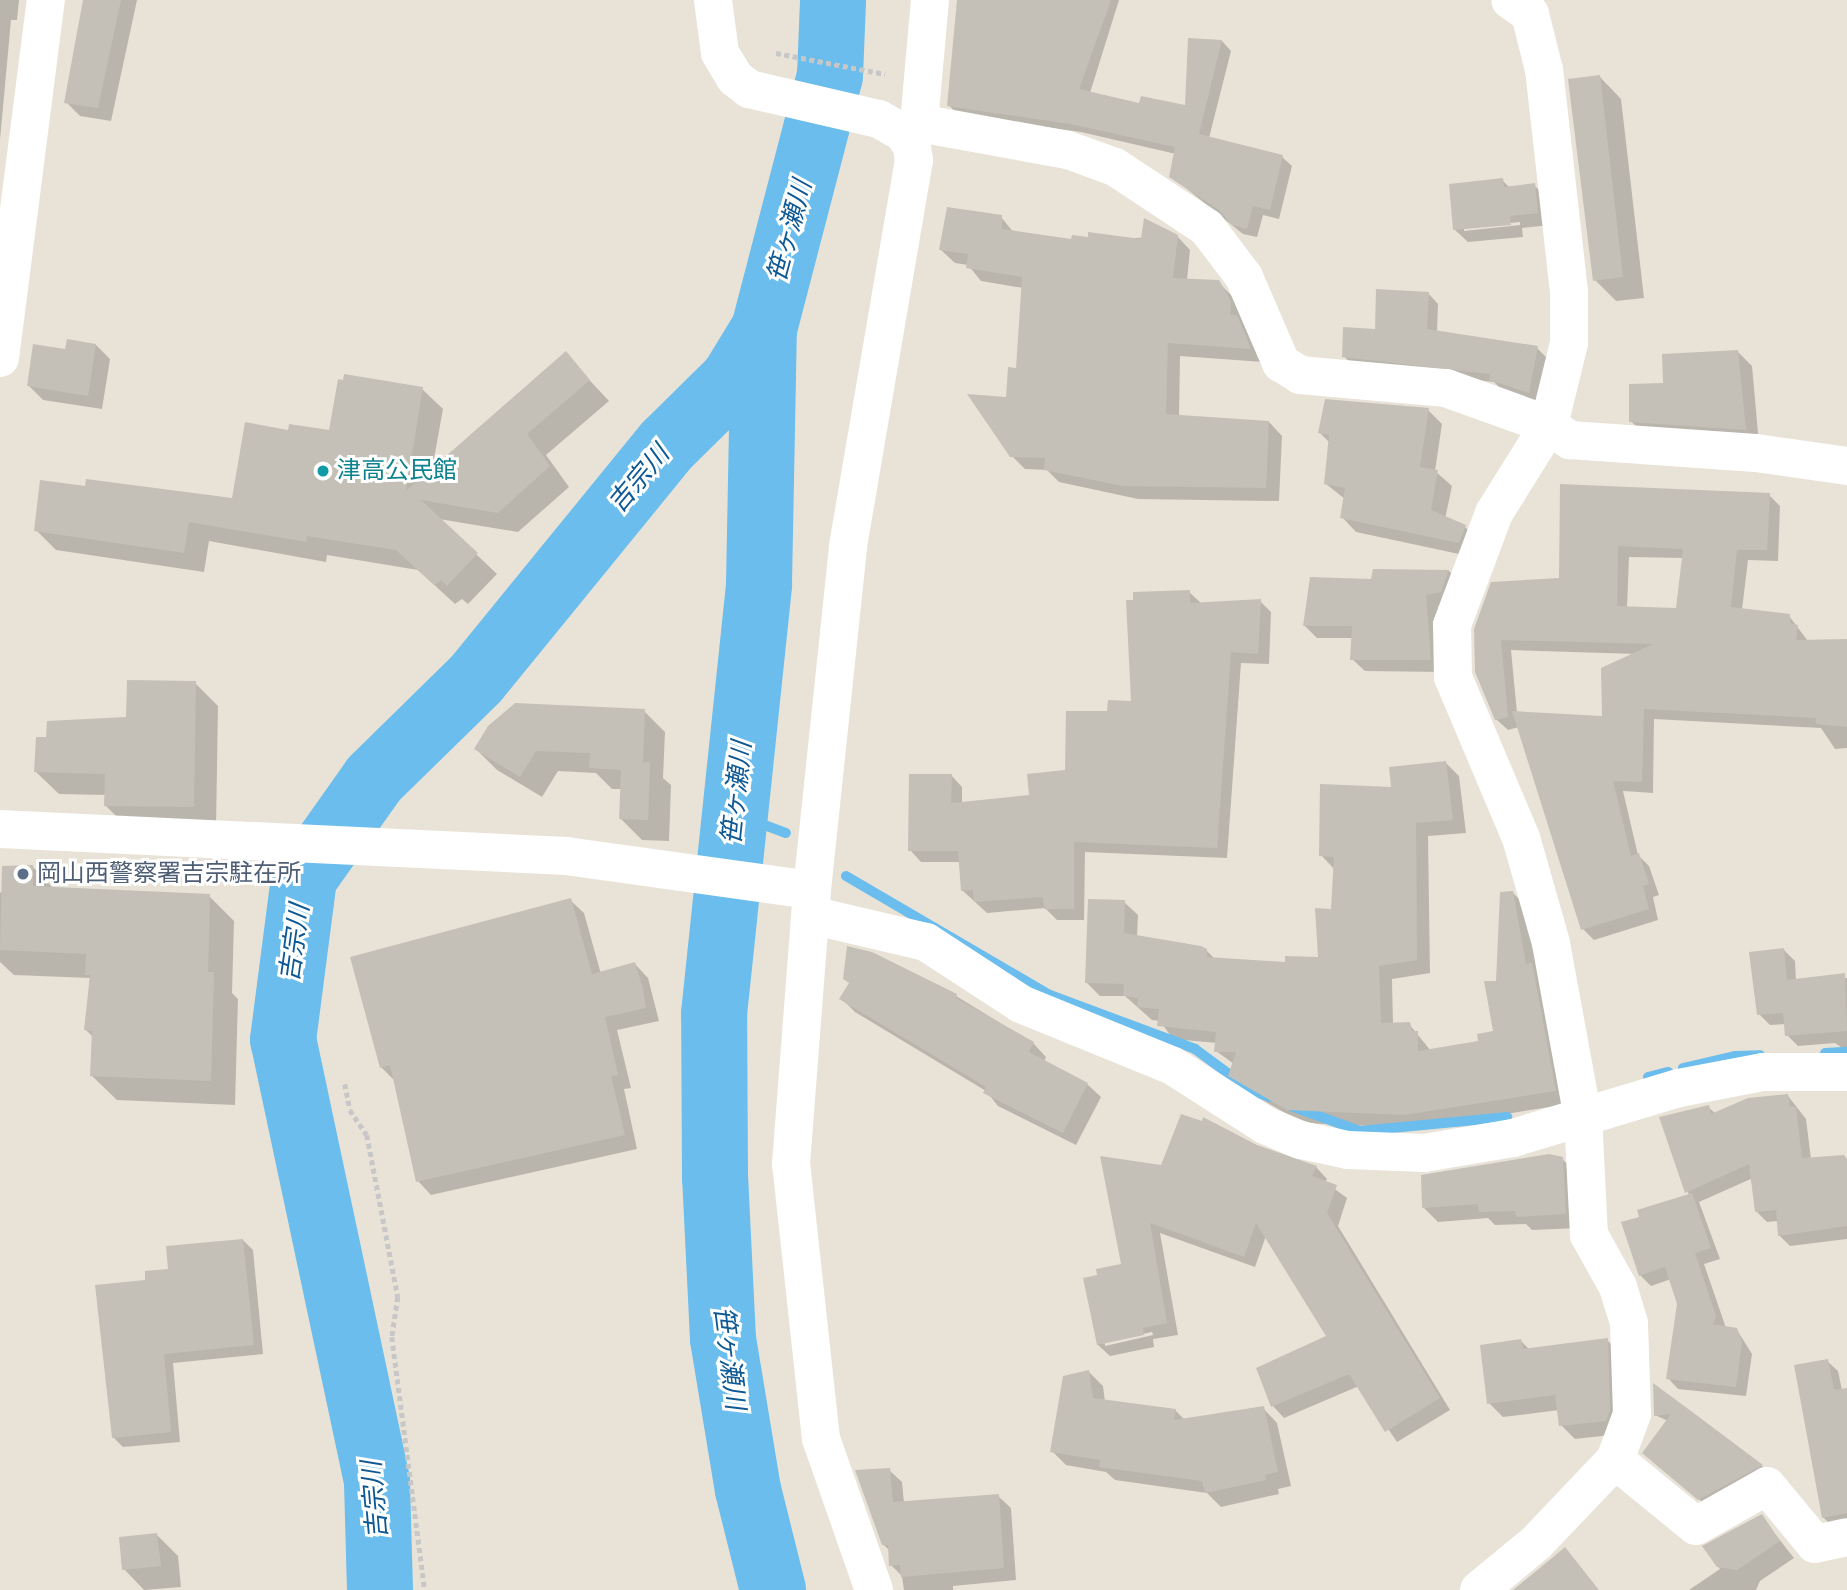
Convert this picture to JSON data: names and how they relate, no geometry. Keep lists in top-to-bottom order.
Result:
{
  "water": ["笹ヶ瀬川", "吉宗川"],
  "places": ["津高公民館", "岡山西警察署吉宗駐在所"]
}
